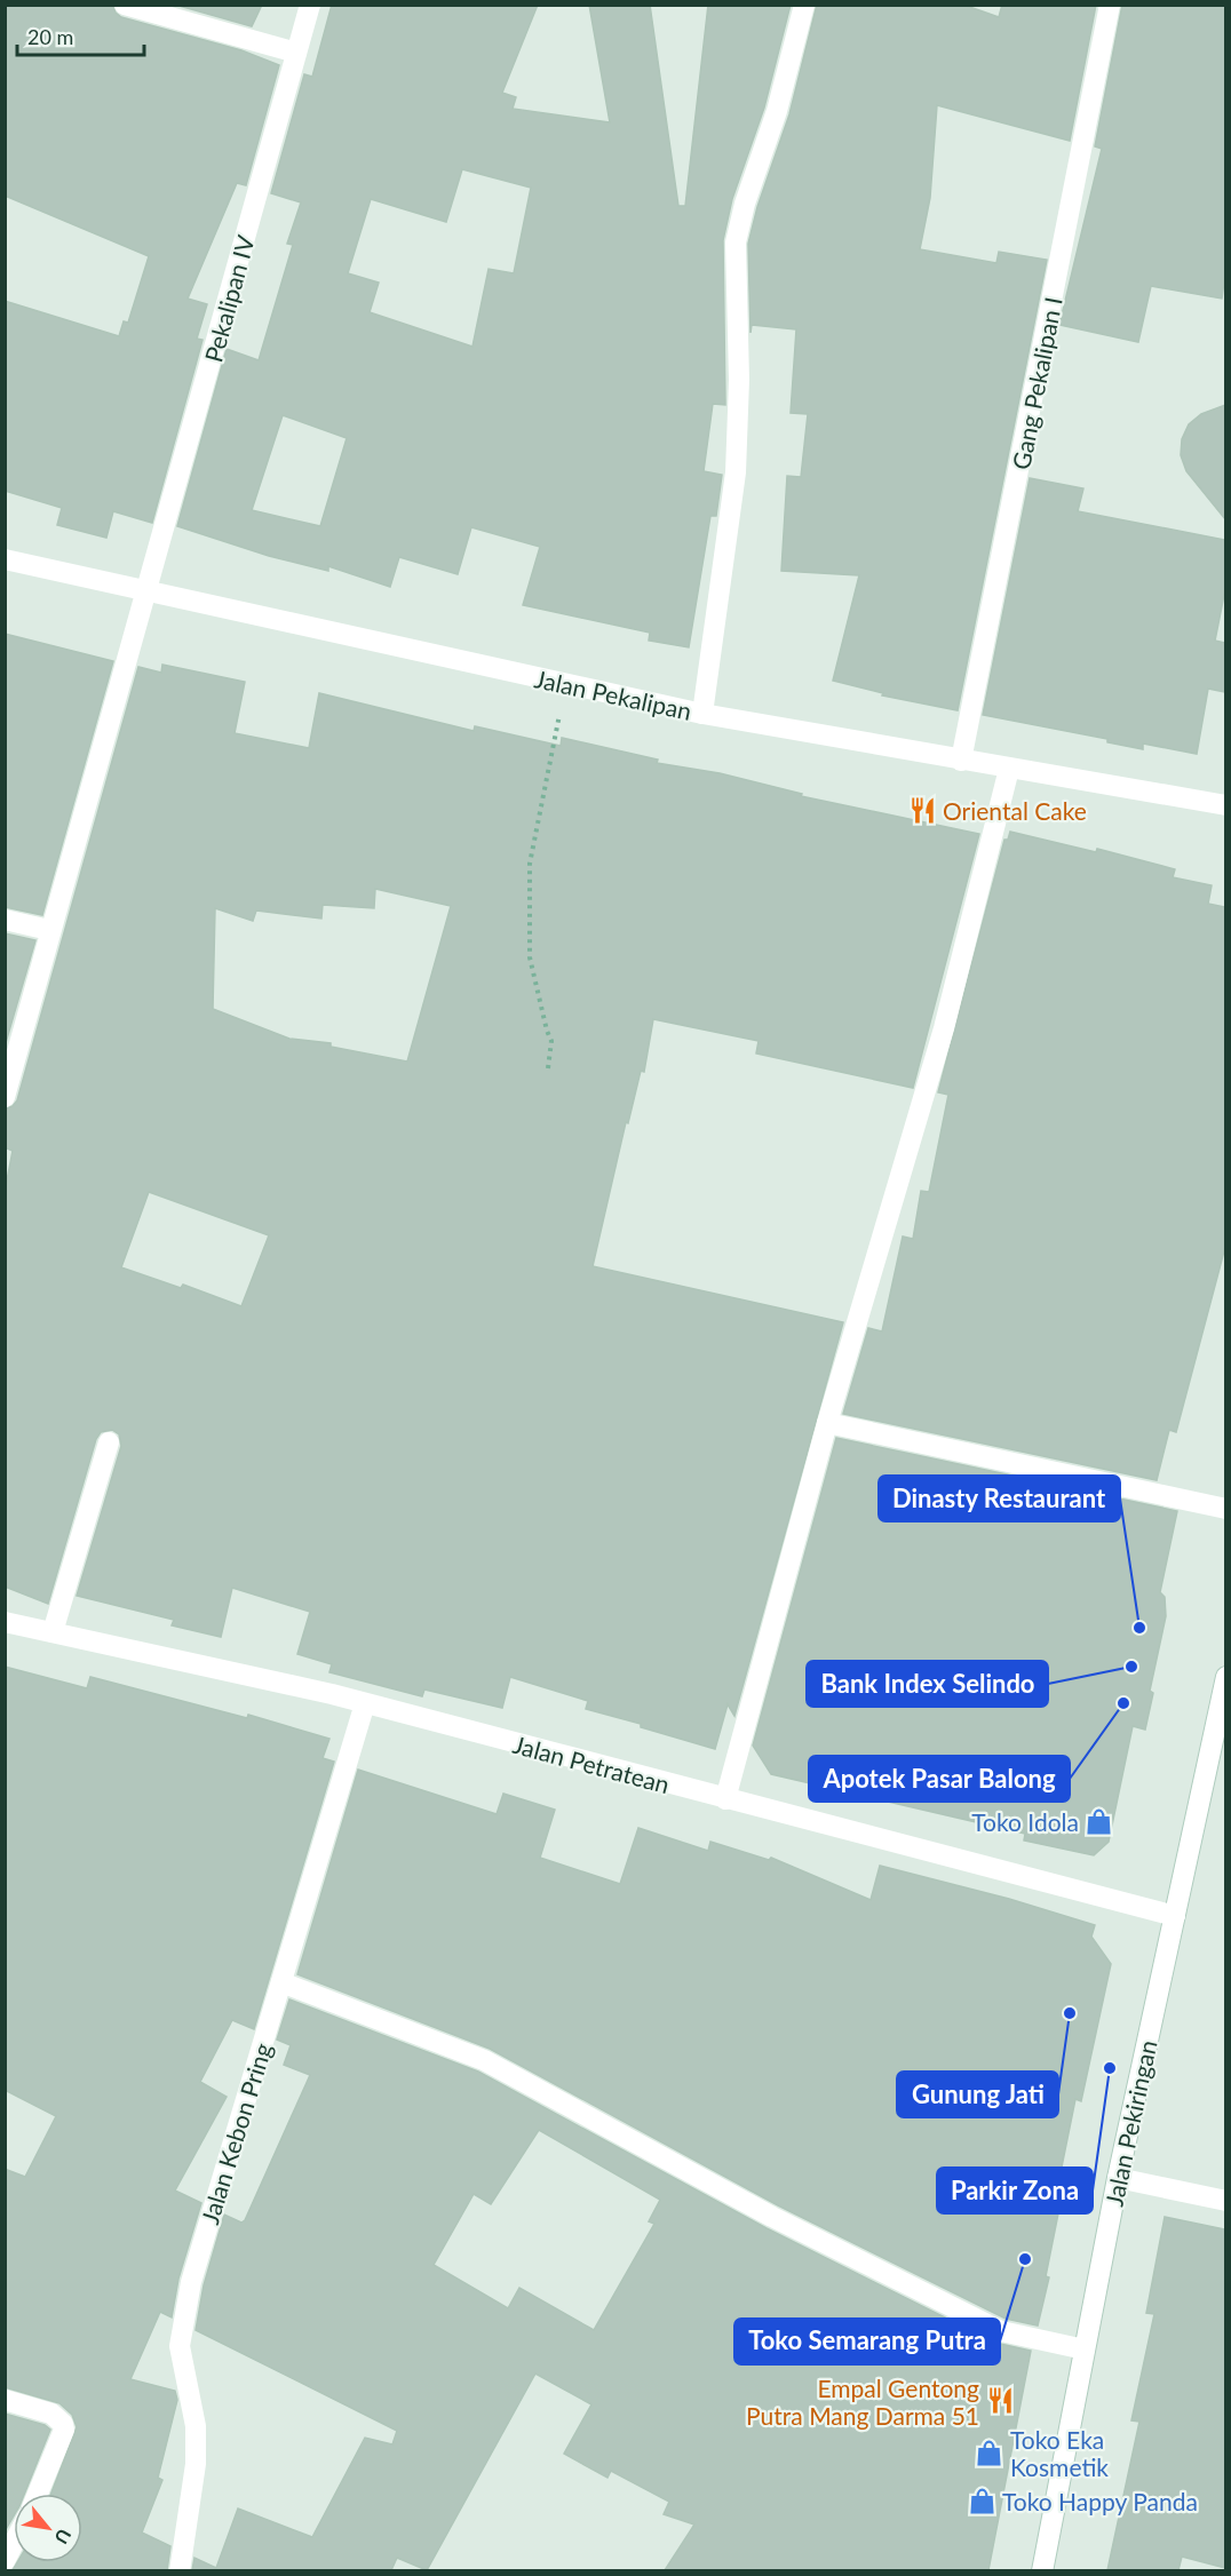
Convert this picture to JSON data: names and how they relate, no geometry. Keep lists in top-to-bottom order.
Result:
{
  "streets": {
    "street": [
      "Pekalipan IV",
      "Gang Pekalipan I",
      "Jalan Pekalipan",
      "Jalan Petratean",
      "Jalan Pekiringan",
      "Jalan Kebon Pring"
    ]
  },
  "crossings": [
    ["Pekalipan IV", "Jalan Pekalipan"],
    ["Gang Pekalipan I", "Jalan Pekalipan"],
    ["Jalan Petratean", "Jalan Pekiringan"],
    ["Jalan Petratean", "Jalan Kebon Pring"]
  ],
  "places": {
    "restaurant": ["Oriental Cake", "Empal Gentong Putra Mang Darma 51"],
    "other": [
      "Dinasty Restaurant",
      "Bank Index Selindo",
      "Apotek Pasar Balong",
      "Gunung Jati",
      "Parkir Zona",
      "Toko Semarang Putra"
    ],
    "shop": ["Toko Idola", "Toko Eka Kosmetik", "Toko Happy Panda"]
  },
  "scale_bar": "20 m",
  "north": "bottom right"
}
